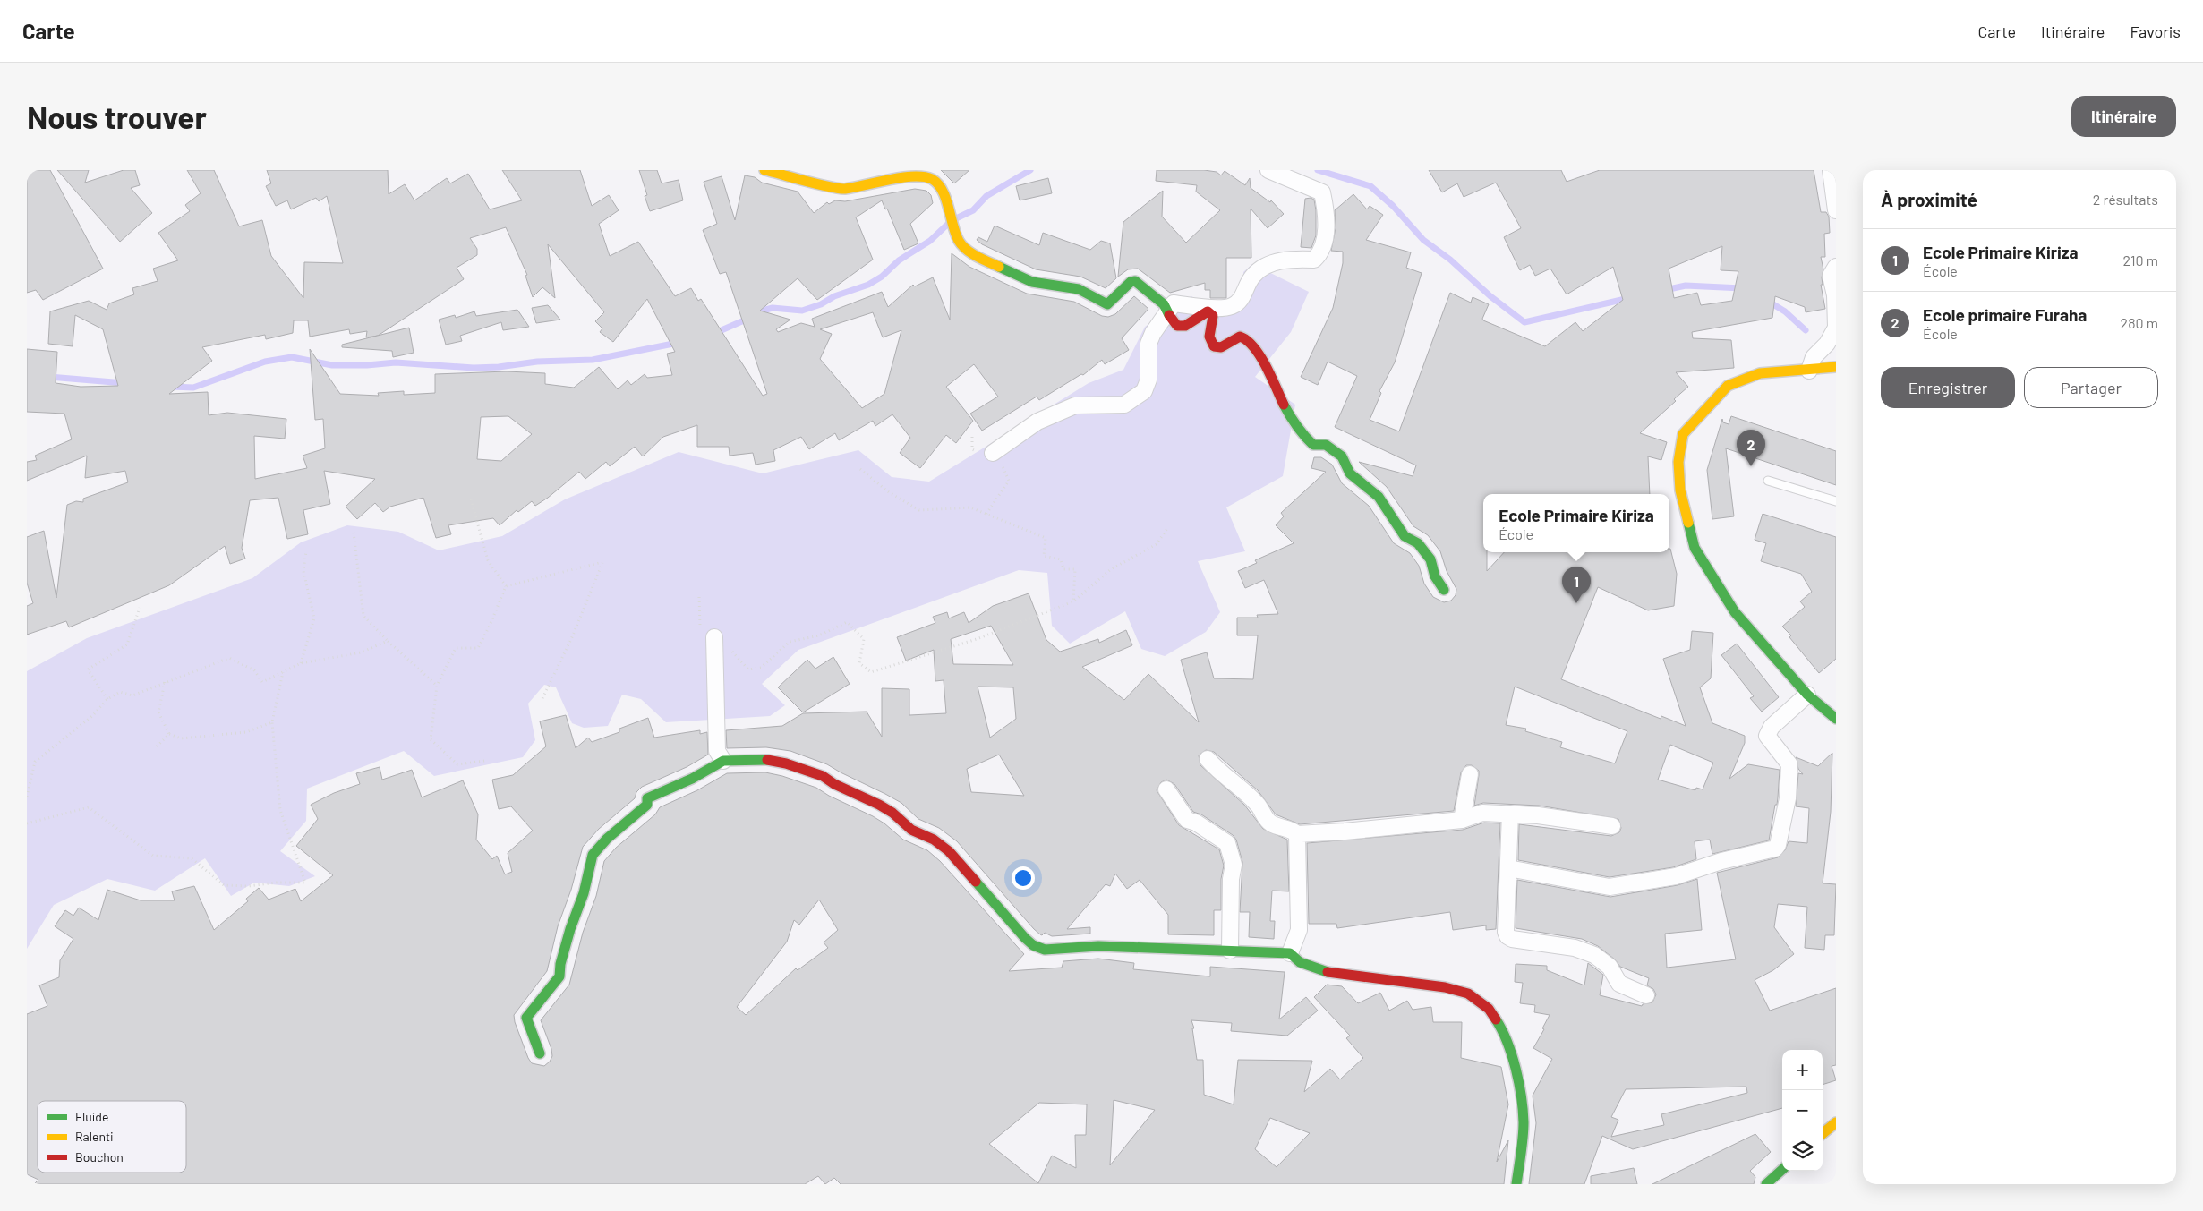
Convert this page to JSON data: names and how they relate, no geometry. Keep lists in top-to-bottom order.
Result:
{
  "legend": ["Fluide", "Ralenti", "Bouchon"],
  "page": {
    "header": "Carte",
    "nav": ["Carte", "Itinéraire", "Favoris"],
    "buttons": [
      "Itinéraire",
      ["Enregistrer", "Partager"]
    ],
    "title": "Nous trouver",
    "heading": ["À proximité", "2 résultats"],
    "list": [
      {
        "mark": "1",
        "name": "Ecole Primaire Kiriza",
        "note": "École",
        "value": "210 m"
      },
      {
        "mark": "2",
        "name": "Ecole primaire Furaha",
        "note": "École",
        "value": "280 m"
      }
    ],
    "pins": ["2", "1"],
    "popup": ["Ecole Primaire Kiriza", "École"],
    "map_buttons": ["+", "−"]
  }
}
